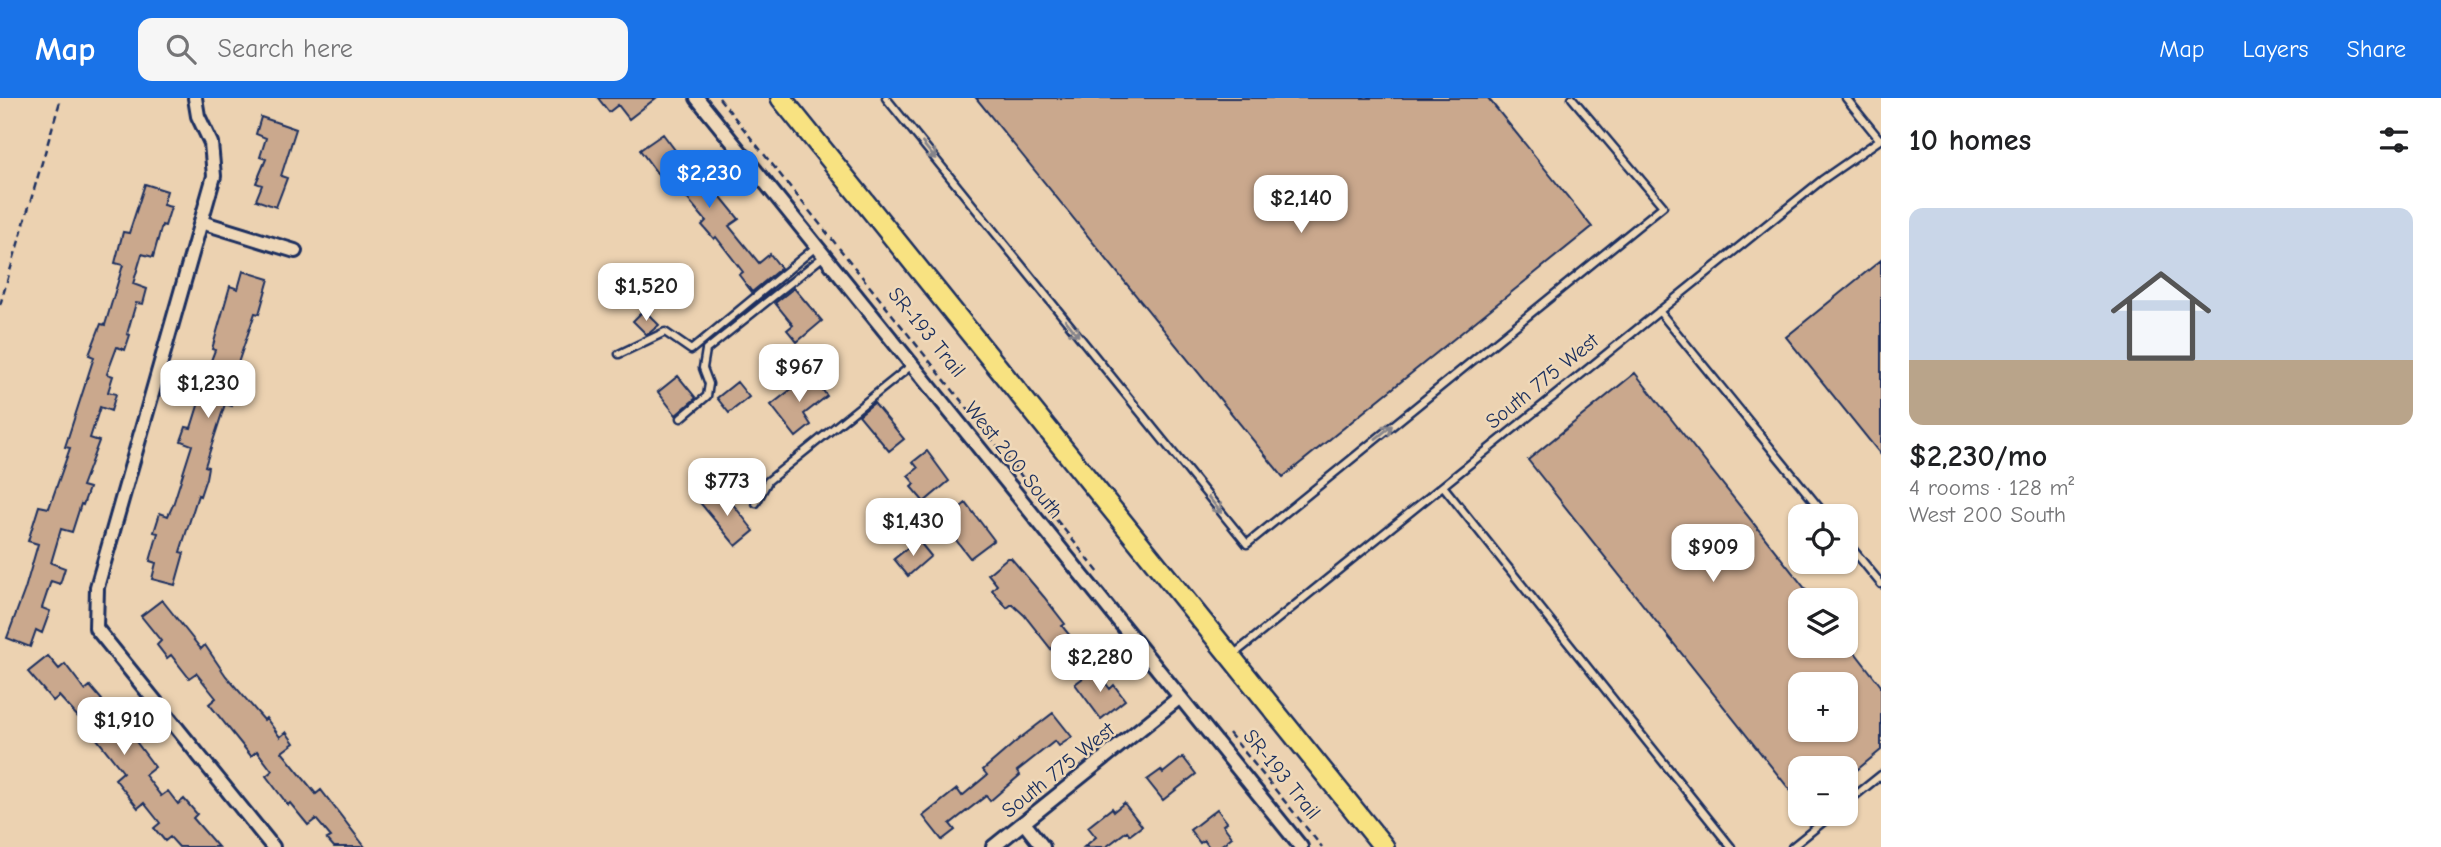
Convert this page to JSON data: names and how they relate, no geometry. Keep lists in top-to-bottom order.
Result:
{
  "streets": {
    "street": ["South 775 West", "West 200 South"],
    "path": ["SR-193 Trail"]
  },
  "crossings": [
    ["South 775 West", "West 200 South"]
  ],
  "page": {
    "header": "Map",
    "search": "Search here",
    "nav": ["Map", "Layers", "Share"],
    "heading": "10 homes",
    "price": [
      "$2,230",
      "$2,140",
      "$1,520",
      "$967",
      "$1,230",
      "$773",
      "$1,430",
      "$909",
      "$2,280",
      "$1,910"
    ],
    "list": [
      {
        "name": "$2,230/mo",
        "note": "4 rooms · 128 m² · West 200 South"
      }
    ],
    "map_buttons": ["+", "−"]
  }
}
